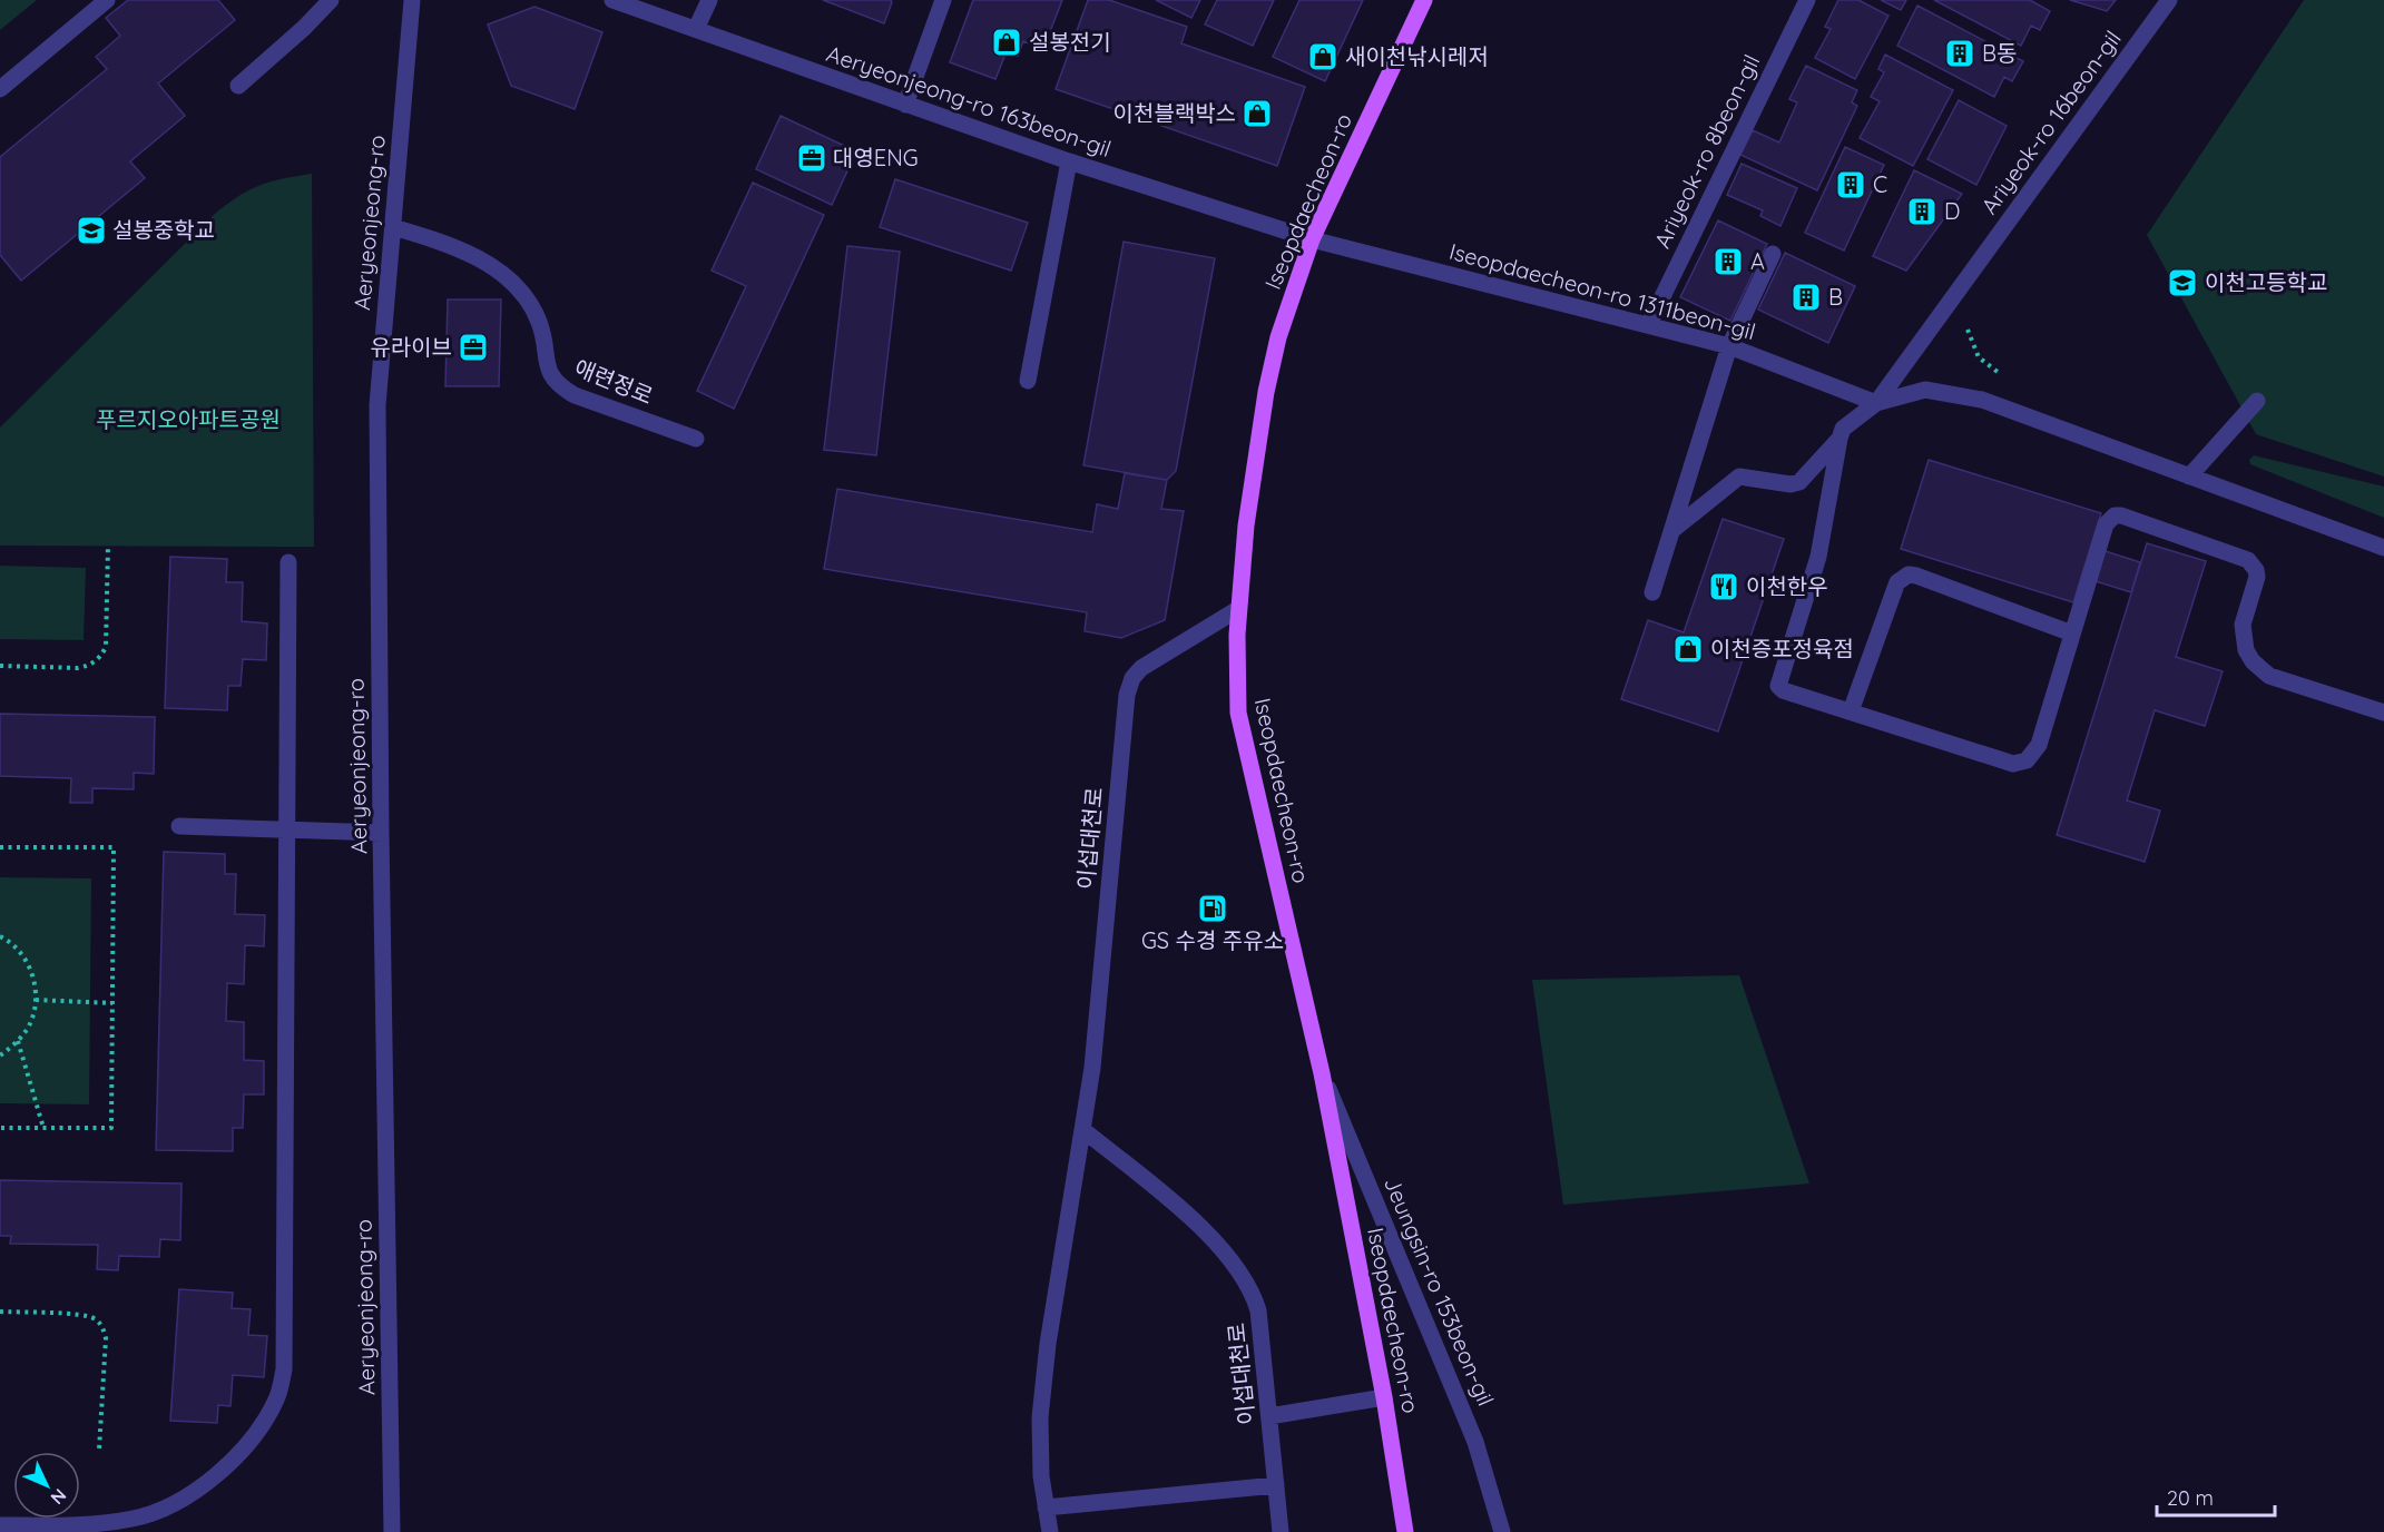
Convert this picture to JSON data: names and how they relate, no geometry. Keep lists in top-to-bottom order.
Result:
{
  "streets": {
    "main road": ["Iseopdaecheon-ro"],
    "street": [
      "Aeryeonjeong-ro 163beon-gil",
      "Ariyeok-ro 16beon-gil",
      "Ariyeok-ro 8beon-gil",
      "Aeryeonjeong-ro",
      "Iseopdaecheon-ro 1311beon-gil",
      "애련정로",
      "이섭대천로",
      "Jeungsin-ro 153beon-gil"
    ]
  },
  "crossings": [
    ["Aeryeonjeong-ro 163beon-gil", "Iseopdaecheon-ro"],
    ["Aeryeonjeong-ro 163beon-gil", "Iseopdaecheon-ro 1311beon-gil"],
    ["Ariyeok-ro 16beon-gil", "Iseopdaecheon-ro 1311beon-gil"],
    ["Ariyeok-ro 8beon-gil", "Iseopdaecheon-ro 1311beon-gil"],
    ["Iseopdaecheon-ro", "Iseopdaecheon-ro 1311beon-gil"],
    ["Iseopdaecheon-ro", "이섭대천로"],
    ["Iseopdaecheon-ro", "Jeungsin-ro 153beon-gil"],
    ["Aeryeonjeong-ro", "애련정로"]
  ],
  "parks": ["푸르지오아파트공원"],
  "places": {
    "shop": [
      "설봉전기",
      "새이천낚시레저",
      "이천블랙박스",
      "이천증포정육점"
    ],
    "building": [
      "B동",
      "C",
      "D",
      "A",
      "B"
    ],
    "office": ["대영ENG", "유라이브"],
    "school or university": ["설봉중학교", "이천고등학교"],
    "restaurant": ["이천한우"],
    "fuel station": ["GS 수경 주유소"]
  },
  "scale_bar": "20 m",
  "north": "bottom right"
}
